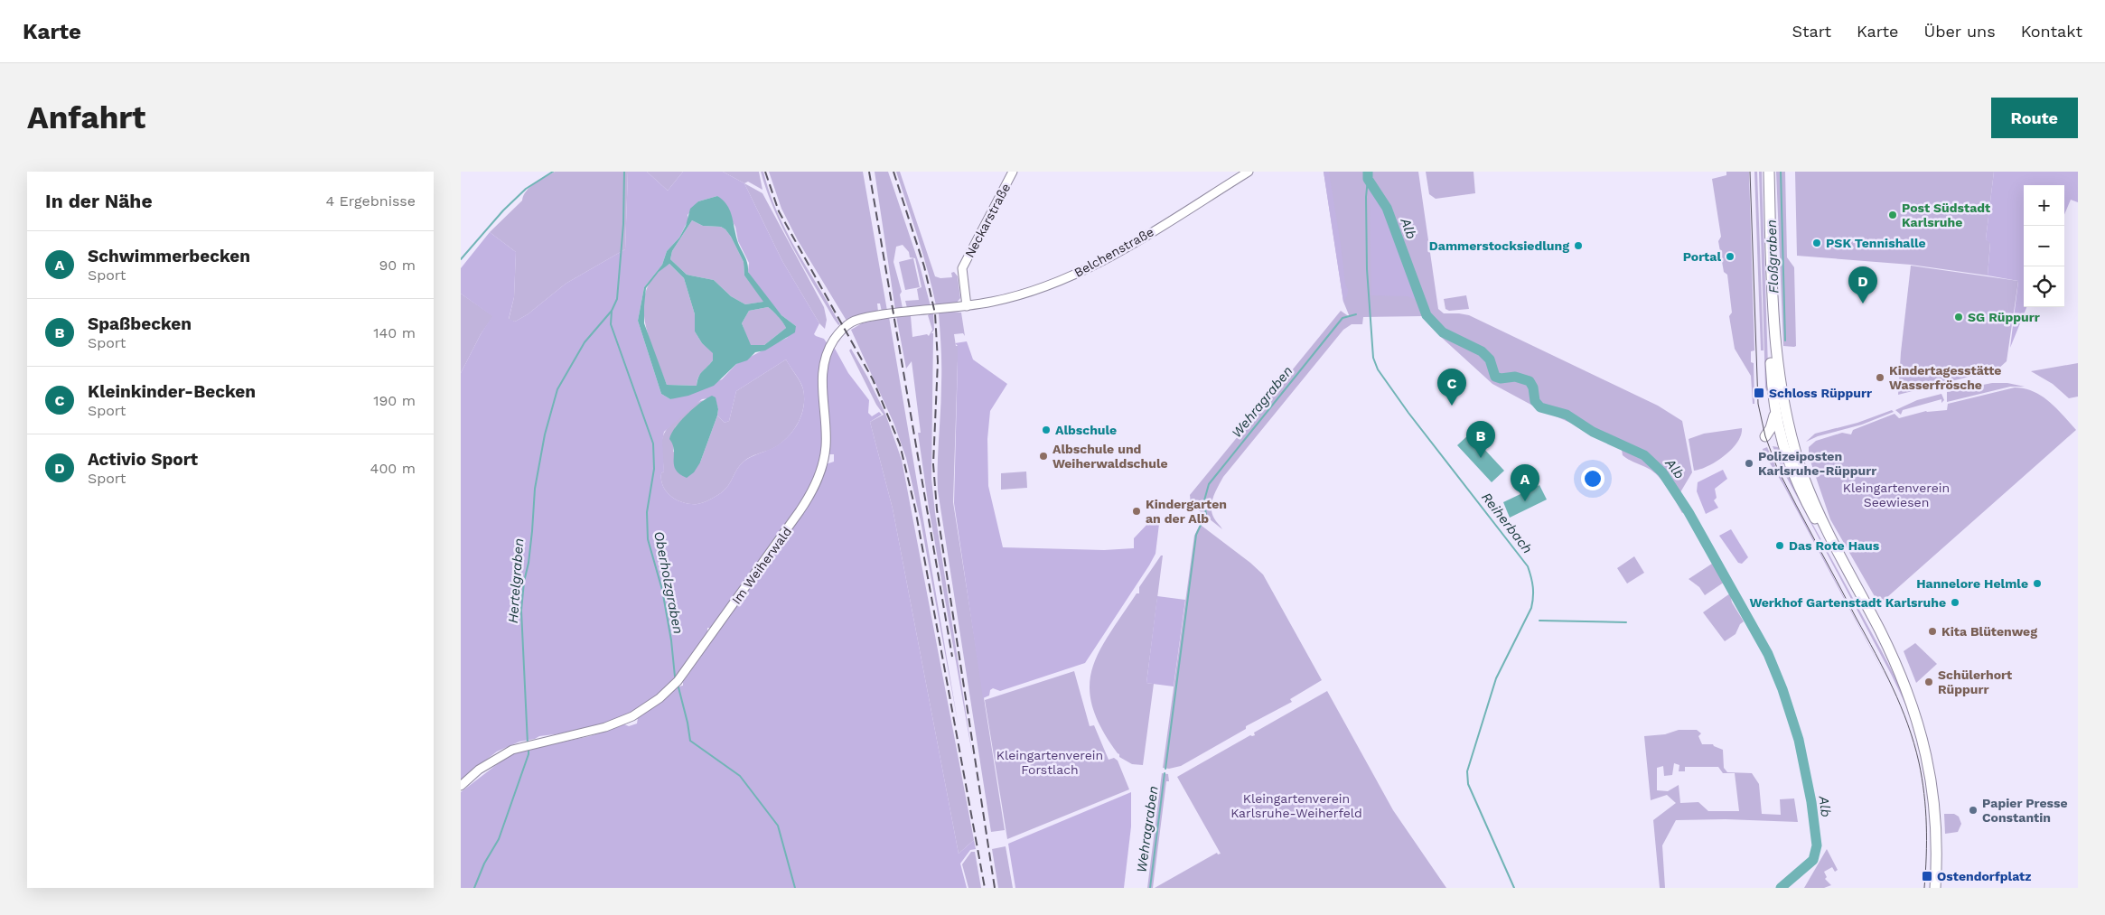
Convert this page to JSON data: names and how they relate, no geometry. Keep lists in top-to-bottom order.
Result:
{
  "streets": {
    "street": ["Neckarstraße", "Belchenstraße", "Im Weiherwald"]
  },
  "crossings": [
    ["Neckarstraße", "Belchenstraße"],
    ["Neckarstraße", "Im Weiherwald"],
    ["Belchenstraße", "Im Weiherwald"]
  ],
  "water": [
    "Alb",
    "Floßgraben",
    "Wehragraben",
    "Reiherbach",
    "Hertelgraben",
    "Oberholzgraben"
  ],
  "parks": ["Kleingartenverein Seewiesen", "Kleingartenverein Forstlach", "Kleingartenverein Karlsruhe-Weiherfeld"],
  "places": {
    "other": [
      "Post Südstadt Karlsruhe",
      "PSK Tennishalle",
      "Dammerstocksiedlung",
      "Portal",
      "SG Rüppurr",
      "Kindertagesstätte Wasserfrösche",
      "Albschule",
      "Albschule und Weiherwaldschule",
      "Polizeiposten Karlsruhe-Rüppurr",
      "Kindergarten an der Alb",
      "Das Rote Haus",
      "Hannelore Helmle",
      "Werkhof Gartenstadt Karlsruhe",
      "Kita Blütenweg",
      "Schülerhort Rüppurr",
      "Papier Presse Constantin"
    ],
    "transit": ["Schloss Rüppurr", "Ostendorfplatz"]
  },
  "page": {
    "header": "Karte",
    "nav": [
      "Start",
      "Karte",
      "Über uns",
      "Kontakt"
    ],
    "buttons": "Route",
    "title": "Anfahrt",
    "heading": ["In der Nähe", "4 Ergebnisse"],
    "map_buttons": ["+", "−"],
    "list": [
      {
        "mark": "A",
        "name": "Schwimmerbecken",
        "note": "Sport",
        "value": "90 m"
      },
      {
        "mark": "B",
        "name": "Spaßbecken",
        "note": "Sport",
        "value": "140 m"
      },
      {
        "mark": "C",
        "name": "Kleinkinder-Becken",
        "note": "Sport",
        "value": "190 m"
      },
      {
        "mark": "D",
        "name": "Activio Sport",
        "note": "Sport",
        "value": "400 m"
      }
    ],
    "pins": [
      "D",
      "C",
      "B",
      "A"
    ]
  }
}
